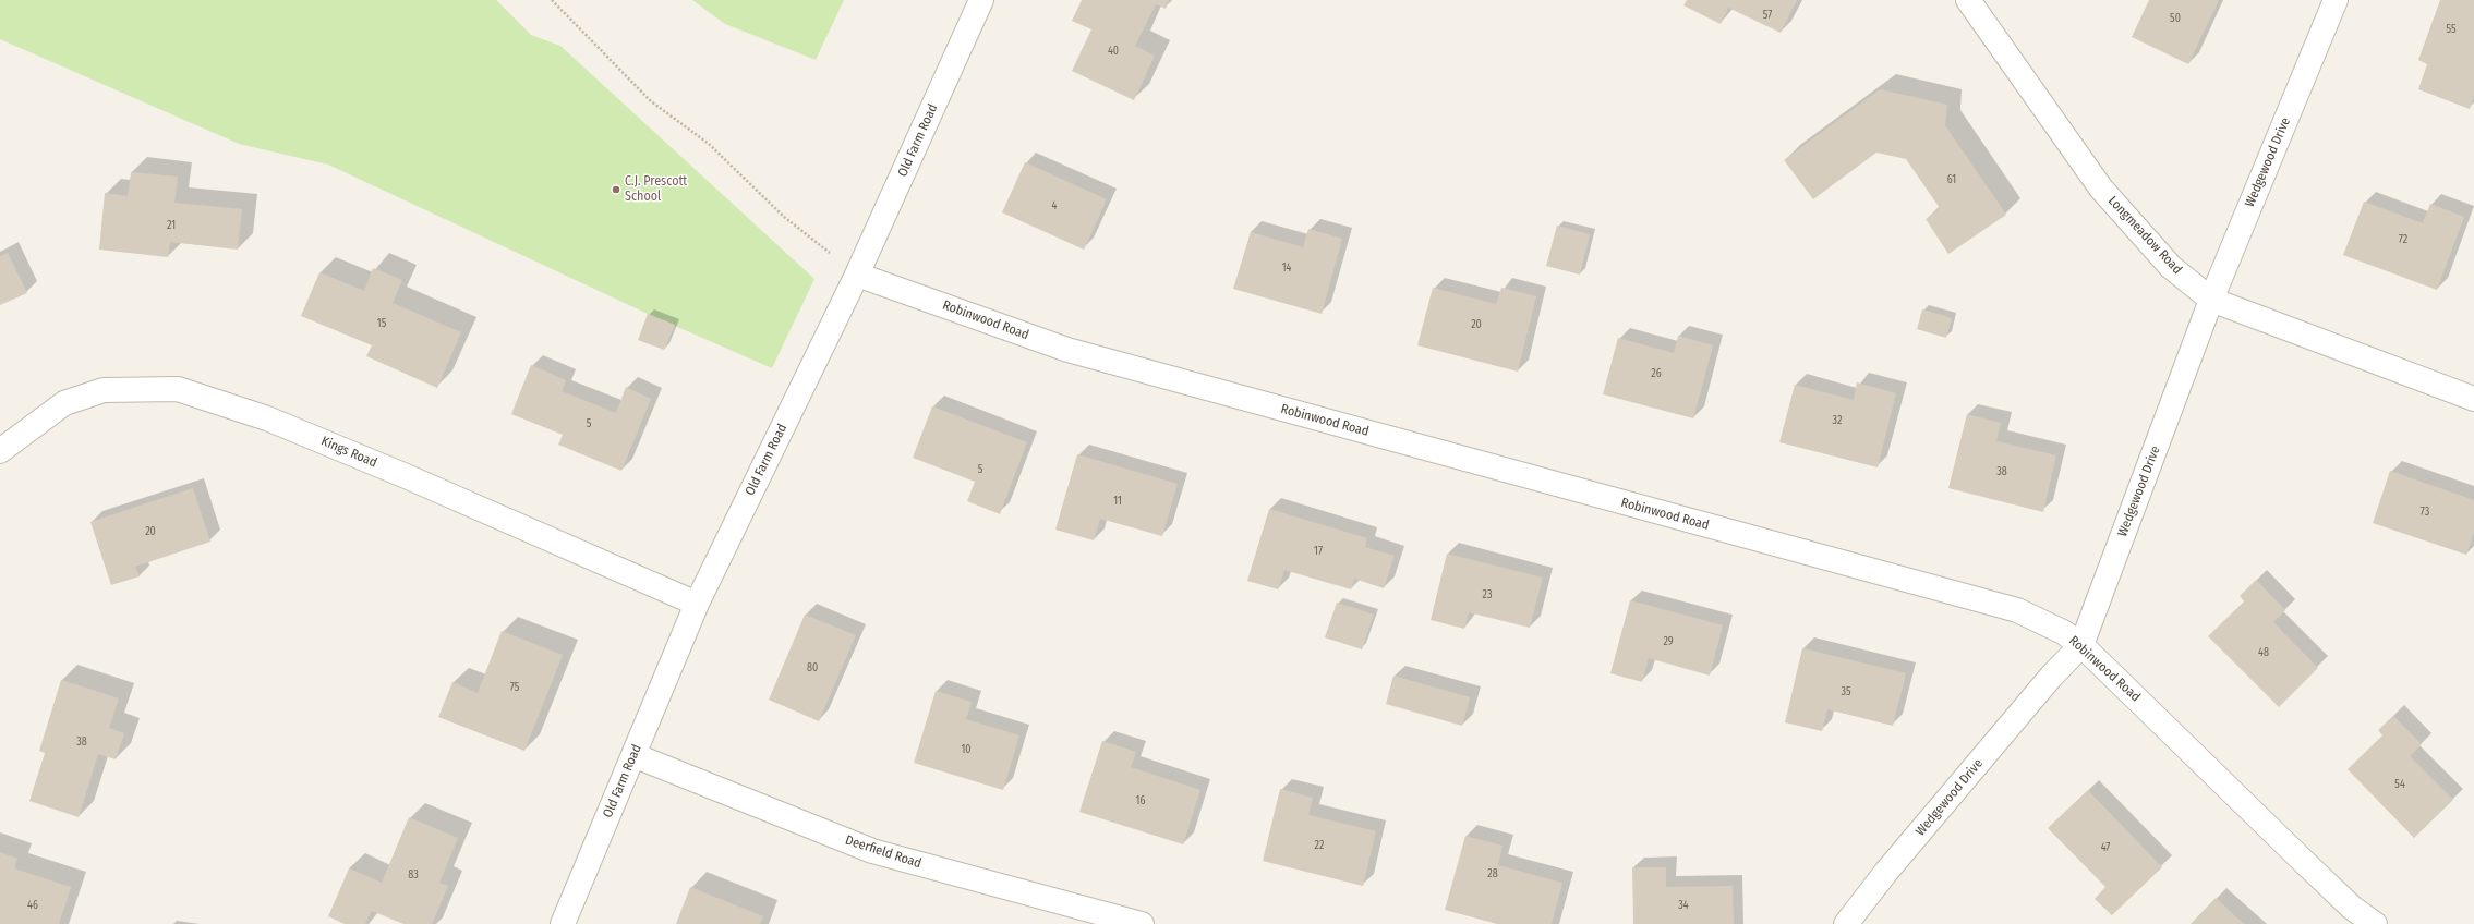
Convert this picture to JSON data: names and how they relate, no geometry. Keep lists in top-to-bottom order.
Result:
{
  "streets": {
    "street": [
      "Old Farm Road",
      "Wedgewood Drive",
      "Longmeadow Road",
      "Robinwood Road",
      "Kings Road",
      "Deerfield Road"
    ]
  },
  "crossings": [
    ["Old Farm Road", "Robinwood Road"],
    ["Old Farm Road", "Kings Road"],
    ["Old Farm Road", "Deerfield Road"],
    ["Wedgewood Drive", "Longmeadow Road"],
    ["Wedgewood Drive", "Robinwood Road"]
  ],
  "places": ["C.J. Prescott School"],
  "house_numbers": [
    "57",
    "50",
    "55",
    "40",
    "61",
    "4",
    "21",
    "72",
    "14",
    "15",
    "20",
    "26",
    "32",
    "5",
    "5",
    "38",
    "11",
    "73",
    "20",
    "17",
    "23",
    "29",
    "48",
    "80",
    "75",
    "35",
    "38",
    "10",
    "54",
    "16",
    "22",
    "47",
    "28",
    "83",
    "46",
    "34"
  ]
}
